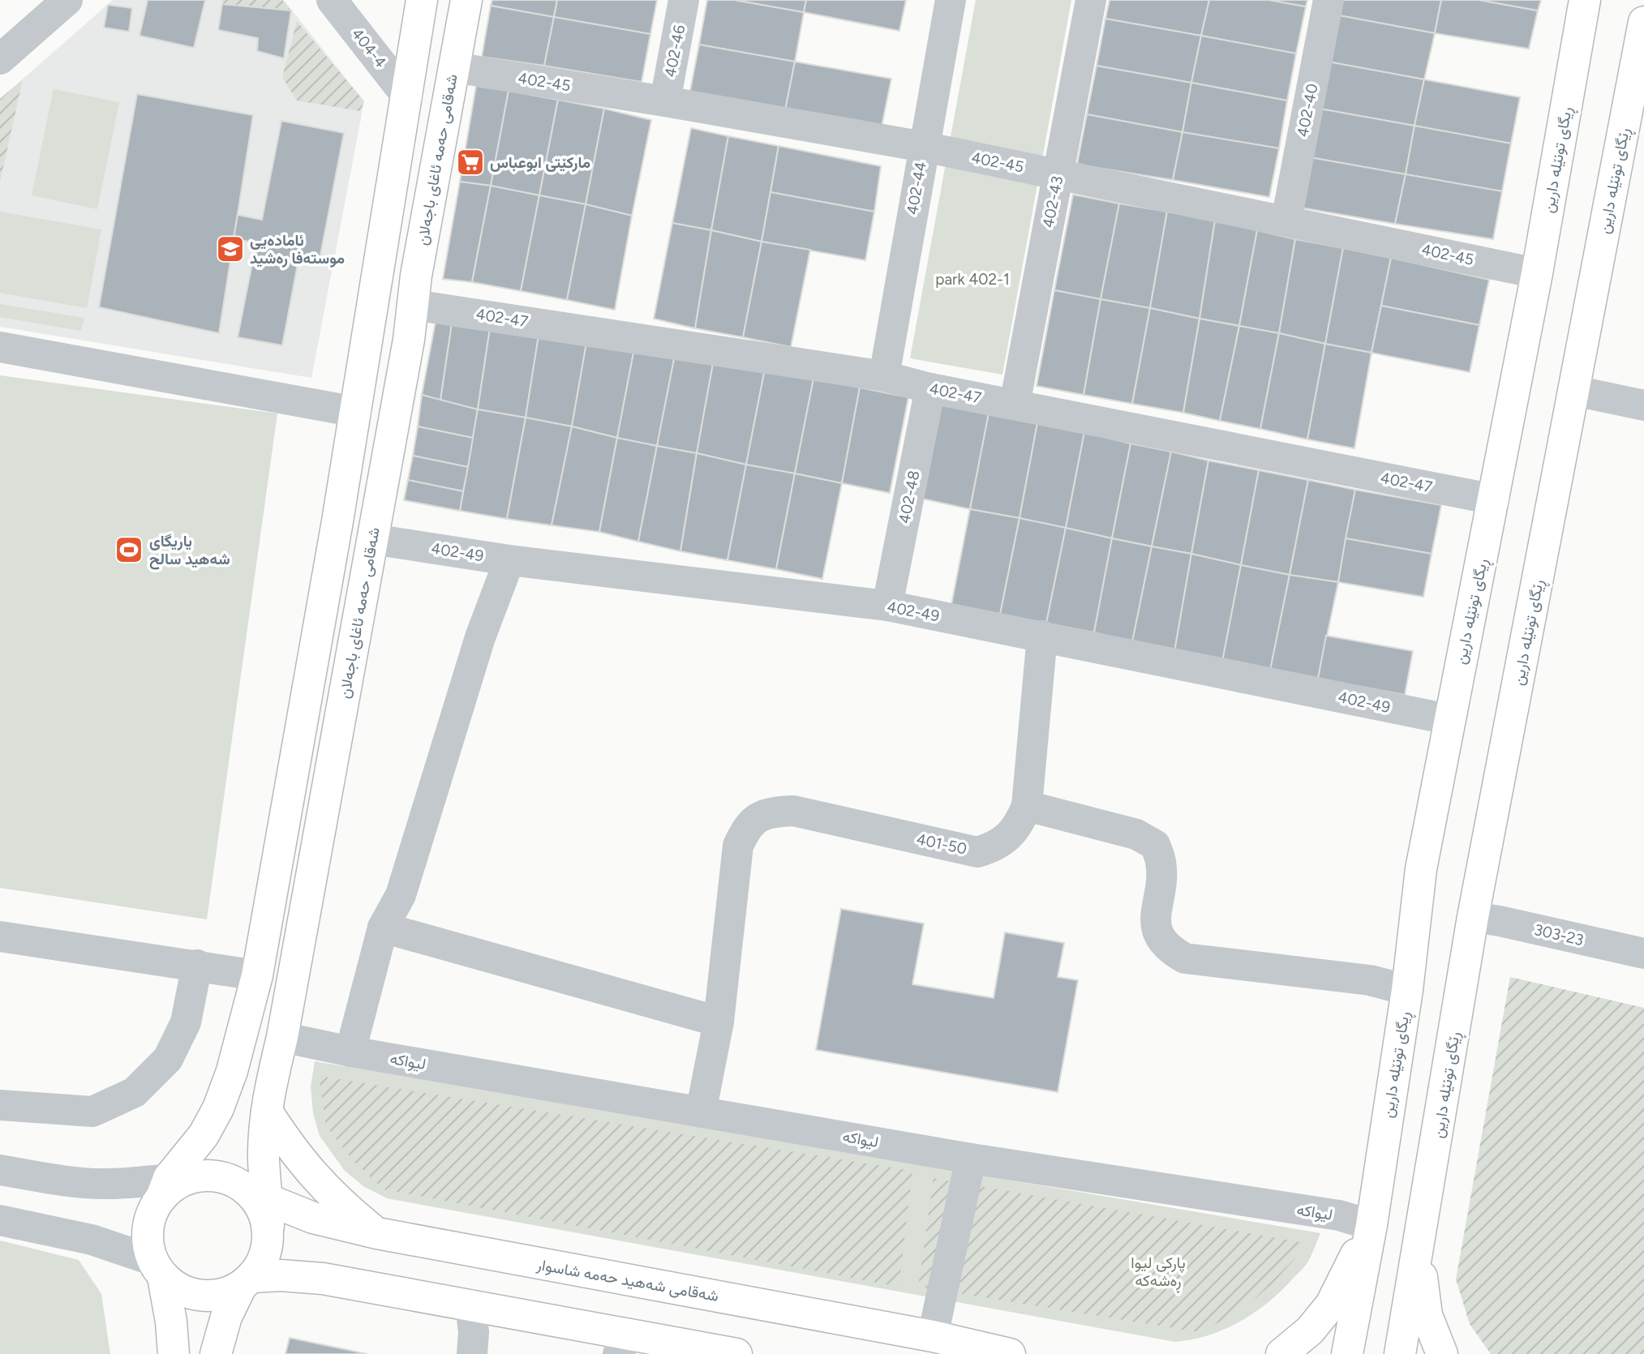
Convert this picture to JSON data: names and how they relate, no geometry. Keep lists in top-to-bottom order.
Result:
{
  "streets": {
    "main road": [
      "شەقامی حەمە ئاغای باجەلان",
      "ڕیگای تونێلە دارین",
      "ڕێگای تونێلە دارین",
      "شەقامی شەهید حەمە شاسوار"
    ],
    "street": [
      "404-4",
      "402-46",
      "402-45",
      "402-40",
      "402-44",
      "402-43",
      "402-47",
      "402-48",
      "402-49",
      "401-50",
      "303-23",
      "لیواکە"
    ]
  },
  "crossings": [
    ["402-46", "402-45"],
    ["402-45", "402-40"],
    ["402-45", "شەقامی حەمە ئاغای باجەلان"],
    ["402-45", "ڕیگای تونێلە دارین"],
    ["402-45", "402-44"],
    ["402-45", "402-43"],
    ["شەقامی حەمە ئاغای باجەلان", "402-47"],
    ["شەقامی حەمە ئاغای باجەلان", "402-49"],
    ["شەقامی حەمە ئاغای باجەلان", "لیواکە"],
    ["شەقامی حەمە ئاغای باجەلان", "شەقامی شەهید حەمە شاسوار"],
    ["ڕیگای تونێلە دارین", "402-47"],
    ["ڕیگای تونێلە دارین", "402-49"],
    ["ڕیگای تونێلە دارین", "لیواکە"],
    ["ڕێگای تونێلە دارین", "303-23"],
    ["402-44", "402-47"],
    ["402-43", "402-47"],
    ["402-47", "402-48"],
    ["402-48", "402-49"],
    ["401-50", "لیواکە"]
  ],
  "parks": ["park 402-1", "پارکی لیوا ڕەشەکە"],
  "places": {
    "supermarket": ["مارکێتی ابوعباس"],
    "school or university": ["ئامادەیی موستەفا رەشید"],
    "sports": ["یاریگای شەهید سالح"]
  }
}
